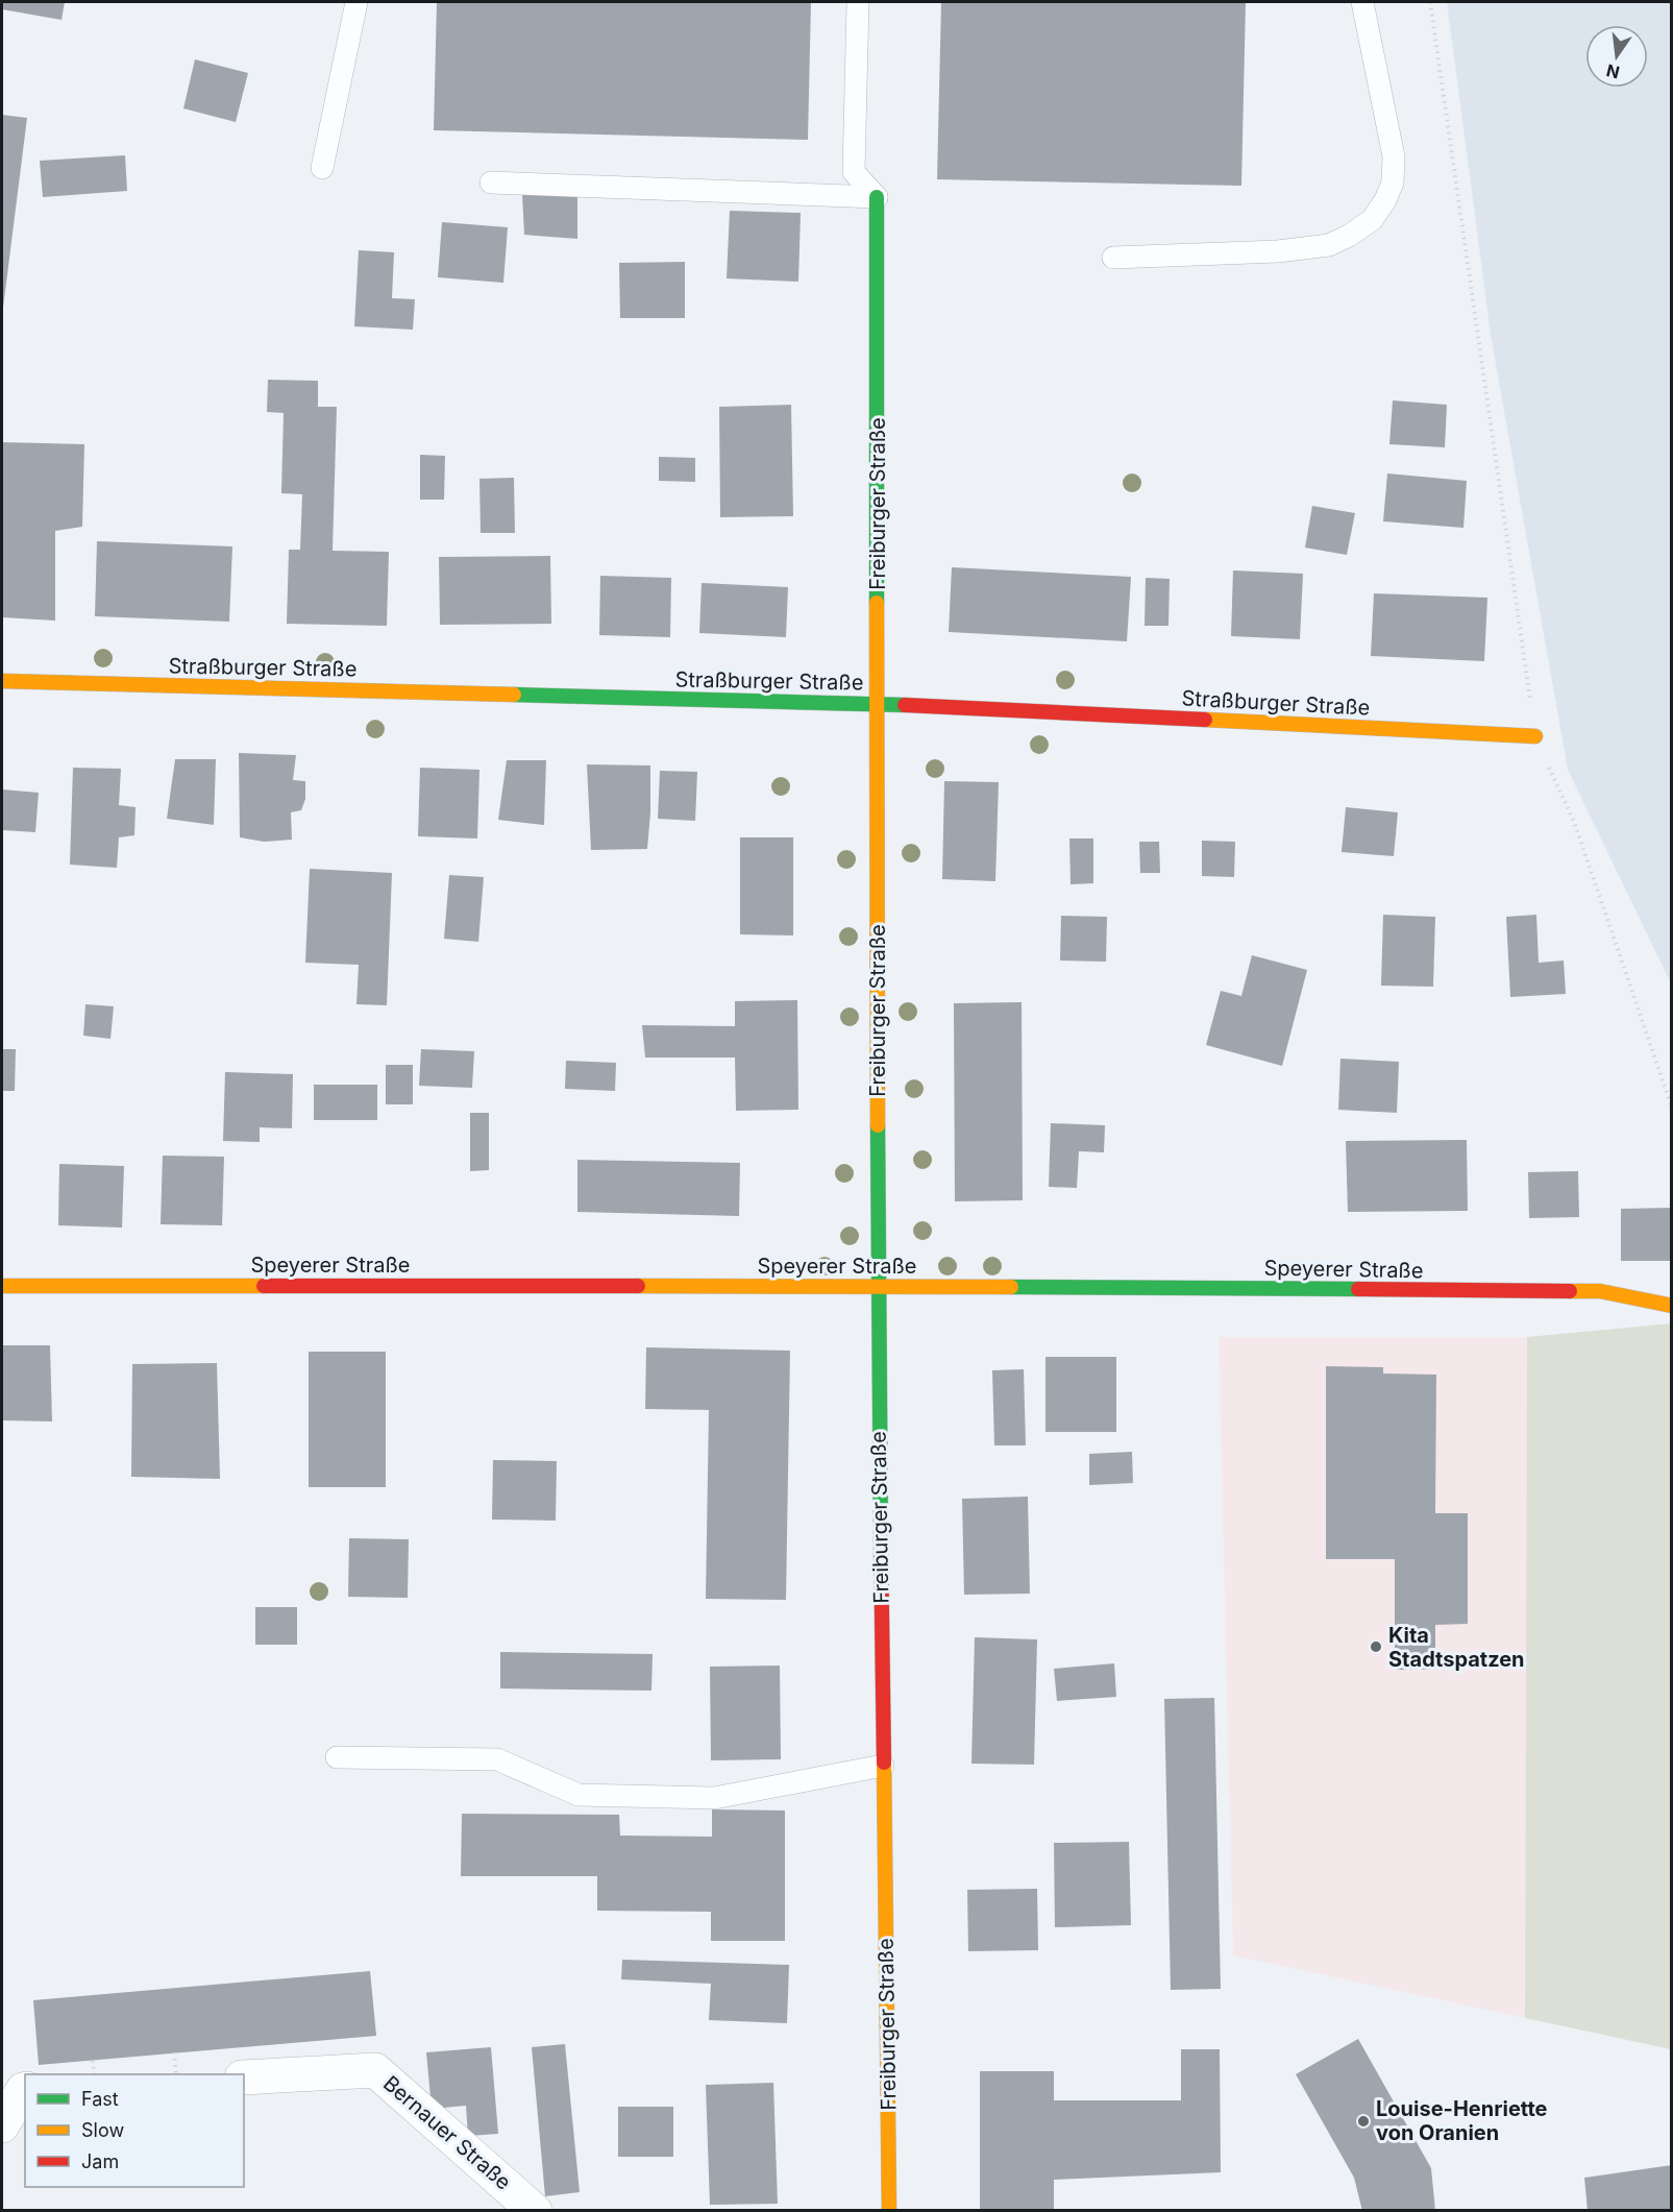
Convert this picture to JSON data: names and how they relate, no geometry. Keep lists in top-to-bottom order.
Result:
{
  "streets": {
    "street": [
      "Freiburger Straße",
      "Straßburger Straße",
      "Speyerer Straße",
      "Bernauer Straße"
    ]
  },
  "crossings": [
    ["Freiburger Straße", "Straßburger Straße"],
    ["Freiburger Straße", "Speyerer Straße"]
  ],
  "places": ["Kita Stadtspatzen", "Louise-Henriette von Oranien"],
  "legend": ["Fast", "Slow", "Jam"],
  "north": "bottom"
}
